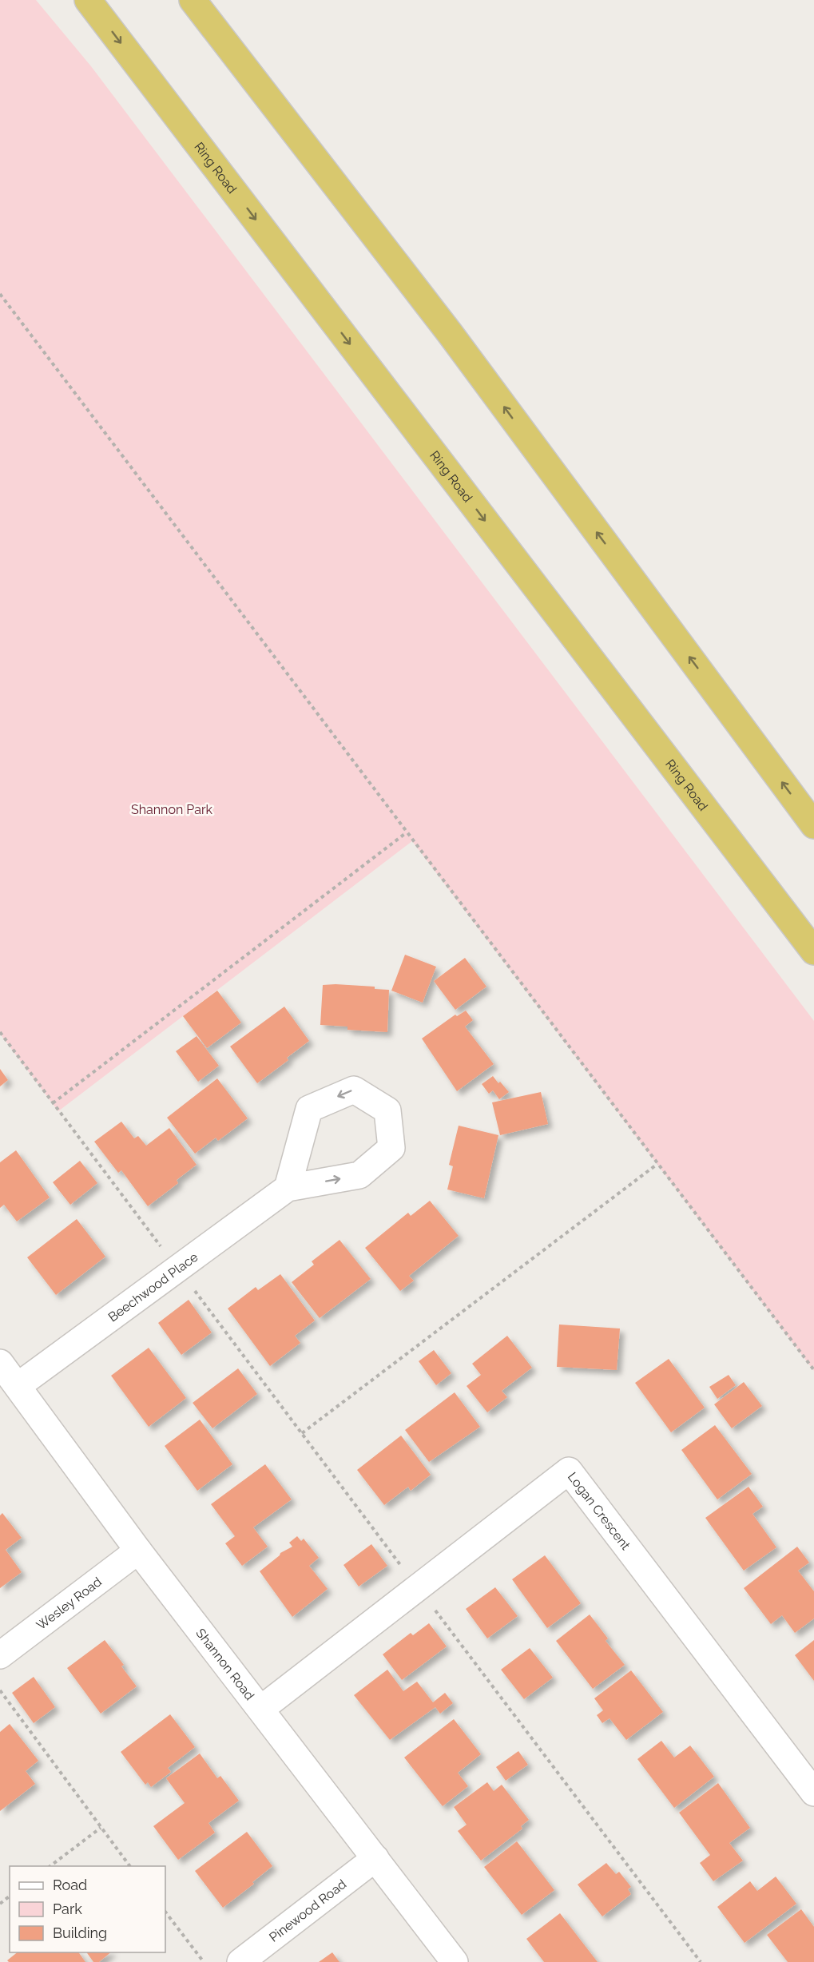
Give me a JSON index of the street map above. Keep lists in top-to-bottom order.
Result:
{
  "streets": {
    "highway": ["Ring Road"],
    "street": [
      "Beechwood Place",
      "Logan Crescent",
      "Wesley Road",
      "Shannon Road",
      "Pinewood Road"
    ]
  },
  "crossings": [
    ["Beechwood Place", "Shannon Road"],
    ["Logan Crescent", "Shannon Road"],
    ["Wesley Road", "Shannon Road"],
    ["Shannon Road", "Pinewood Road"]
  ],
  "parks": ["Shannon Park"],
  "legend": ["Road", "Park", "Building"]
}
